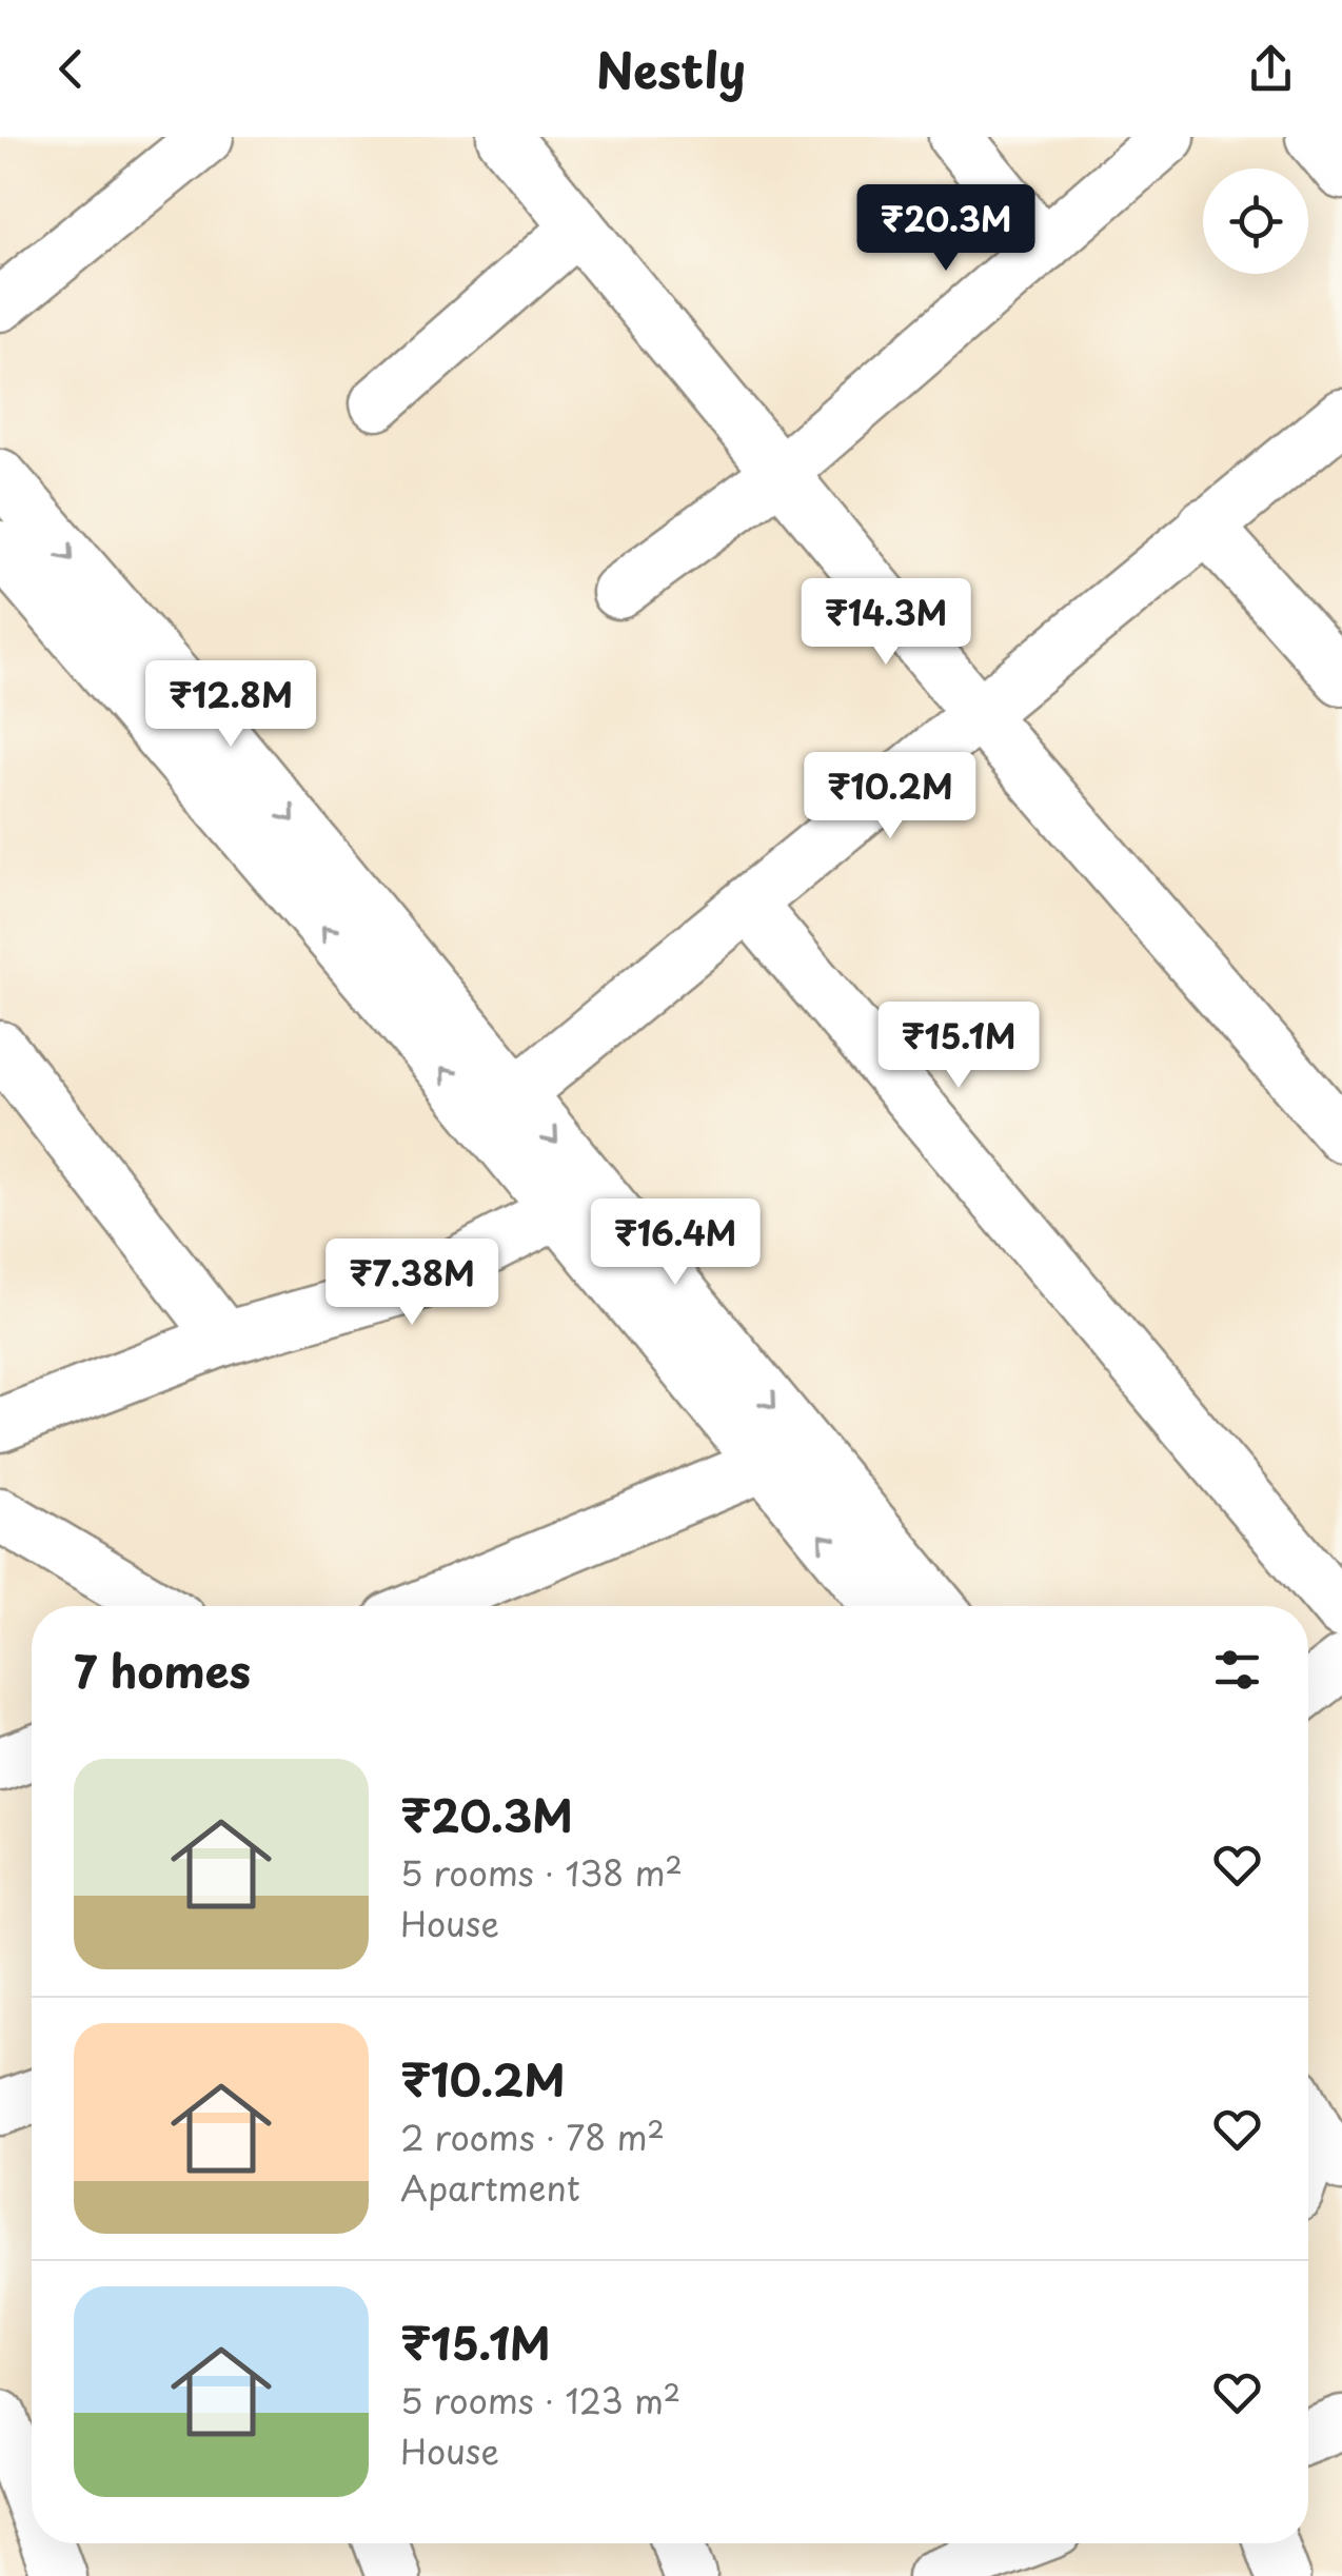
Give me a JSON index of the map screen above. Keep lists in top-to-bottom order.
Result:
{
  "page": {
    "header": "Nestly",
    "price": [
      "₹20.3M",
      "₹14.3M",
      "₹12.8M",
      "₹10.2M",
      "₹15.1M",
      "₹16.4M",
      "₹7.38M"
    ],
    "heading": "7 homes",
    "list": [
      {
        "name": "₹20.3M",
        "note": "5 rooms · 138 m² · House"
      },
      {
        "name": "₹10.2M",
        "note": "2 rooms · 78 m² · Apartment"
      },
      {
        "name": "₹15.1M",
        "note": "5 rooms · 123 m² · House"
      }
    ]
  }
}
